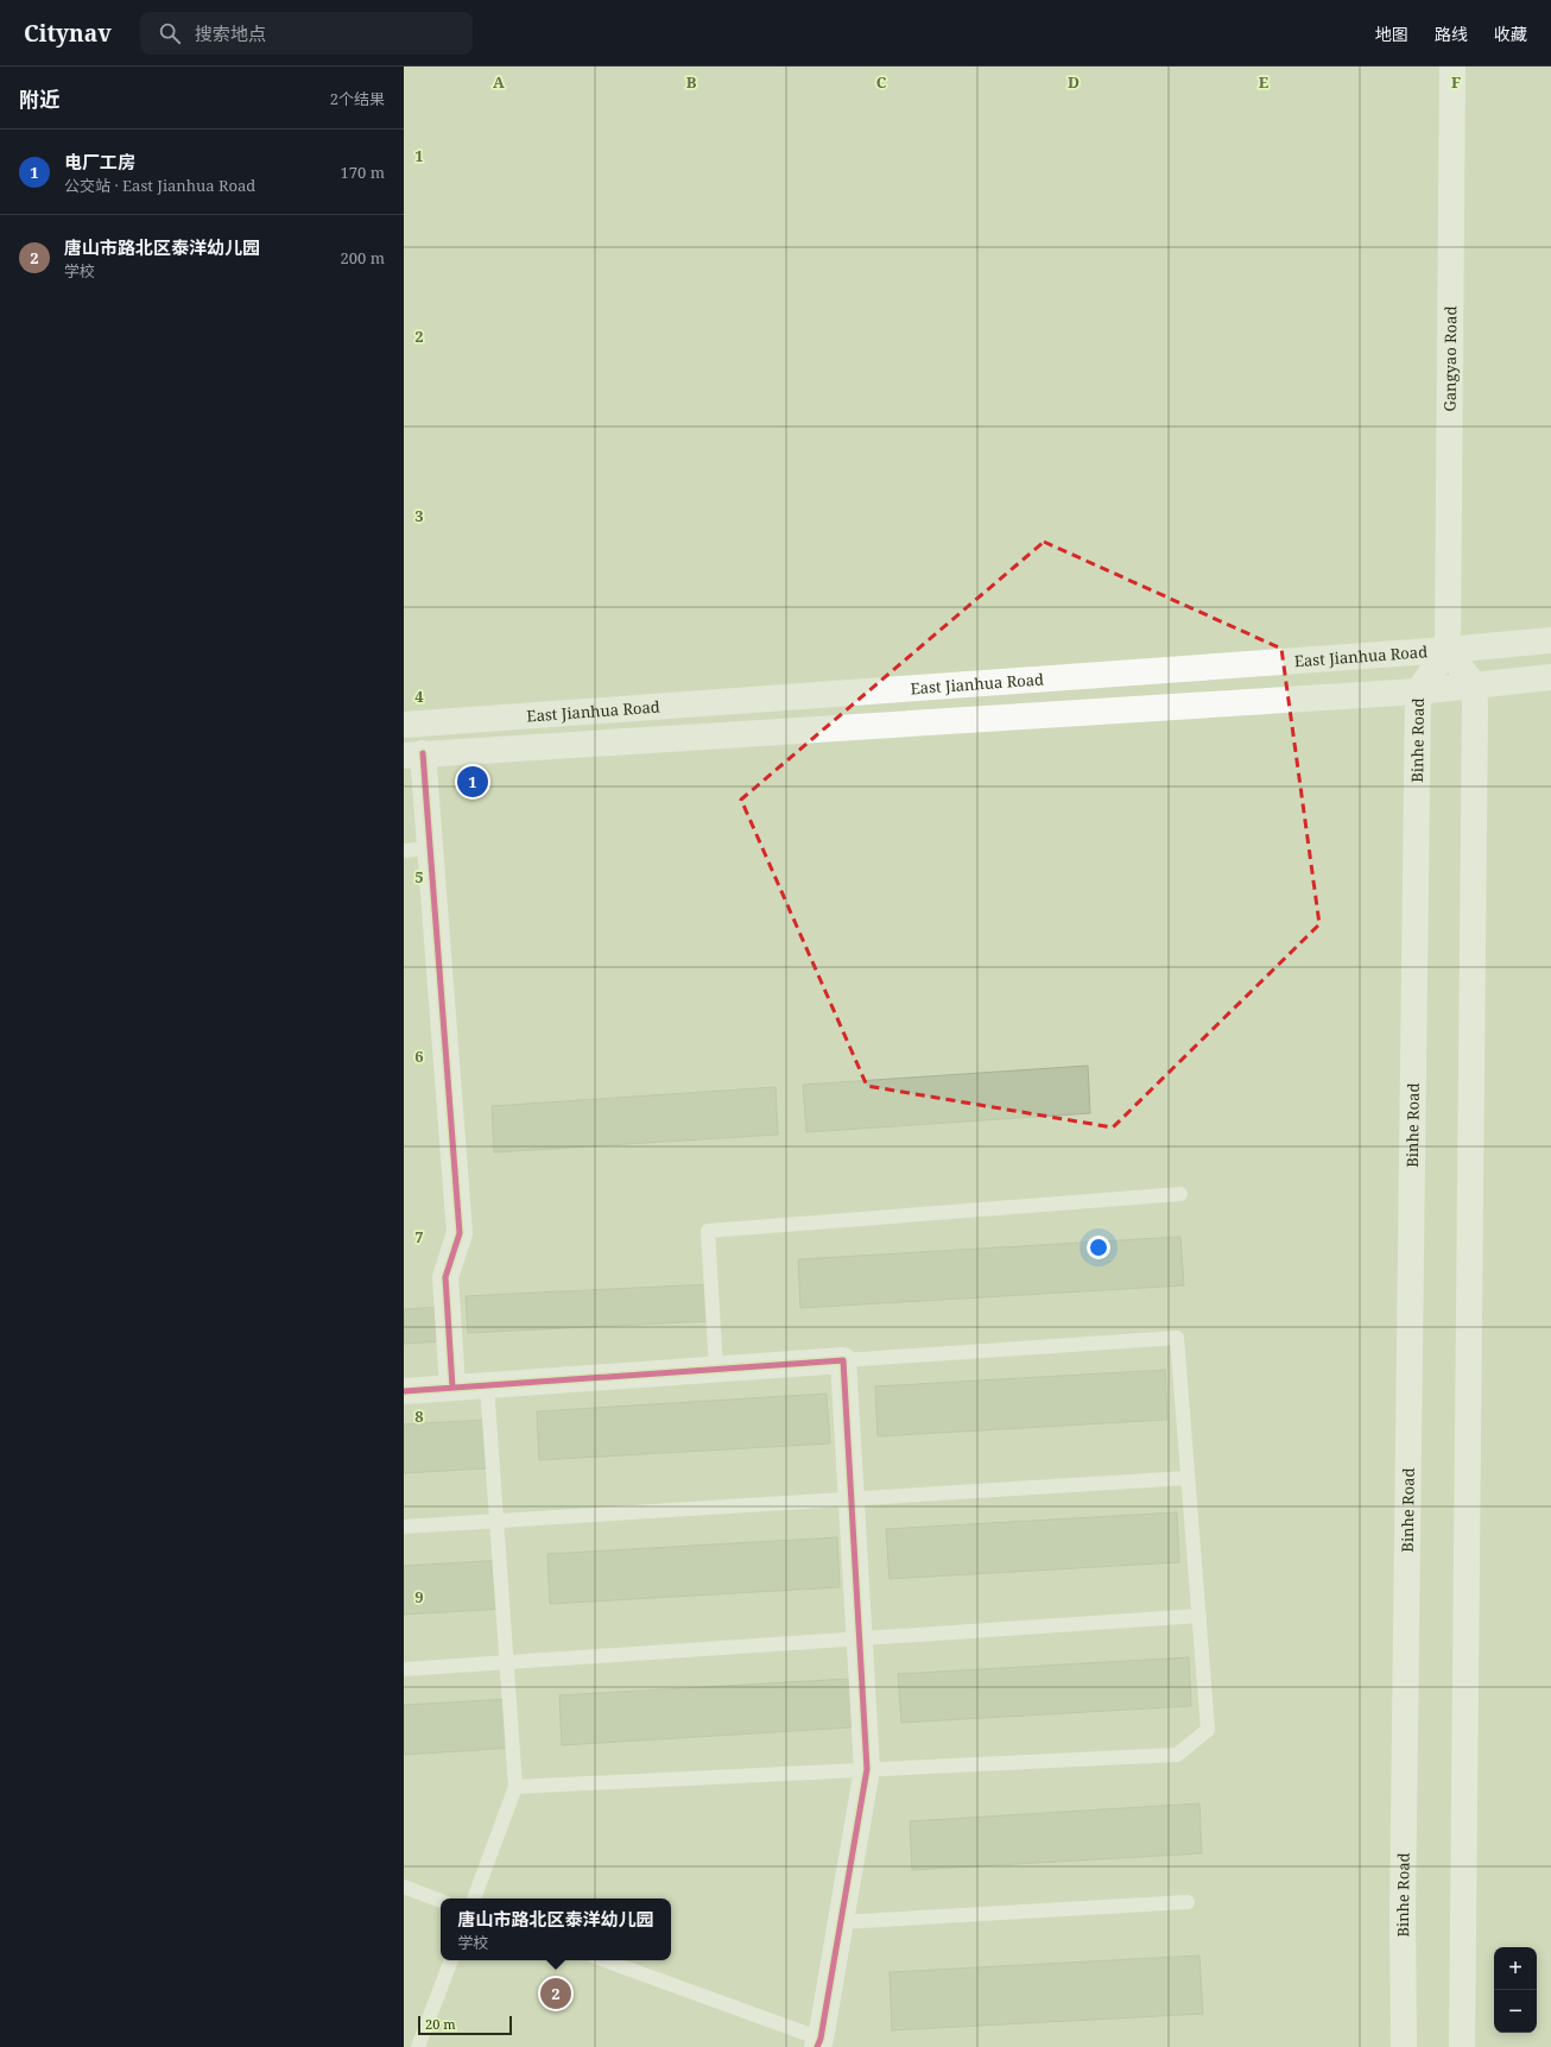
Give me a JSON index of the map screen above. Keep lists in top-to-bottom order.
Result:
{
  "streets": {
    "main road": ["Gangyao Road", "East Jianhua Road", "Binhe Road"]
  },
  "crossings": [
    ["Gangyao Road", "East Jianhua Road"],
    ["Gangyao Road", "Binhe Road"],
    ["East Jianhua Road", "Binhe Road"]
  ],
  "scale_bar": "20 m",
  "page": {
    "header": "Citynav",
    "search": "搜索地点",
    "nav": ["地图", "路线", "收藏"],
    "heading": ["附近", "2个结果"],
    "list": [
      {
        "mark": "1",
        "name": "电厂工房",
        "note": "公交站 · East Jianhua Road",
        "value": "170 m"
      },
      {
        "mark": "2",
        "name": "唐山市路北区泰洋幼儿园",
        "note": "学校",
        "value": "200 m"
      }
    ],
    "pins": ["1", "2"],
    "popup": ["唐山市路北区泰洋幼儿园", "学校"],
    "map_buttons": ["+", "−"],
    "scale": "20 m"
  },
  "grid": {
    "columns": [
      "A",
      "B",
      "C",
      "D",
      "E",
      "F"
    ],
    "rows": [
      "1",
      "2",
      "3",
      "4",
      "5",
      "6",
      "7",
      "8",
      "9"
    ]
  }
}
